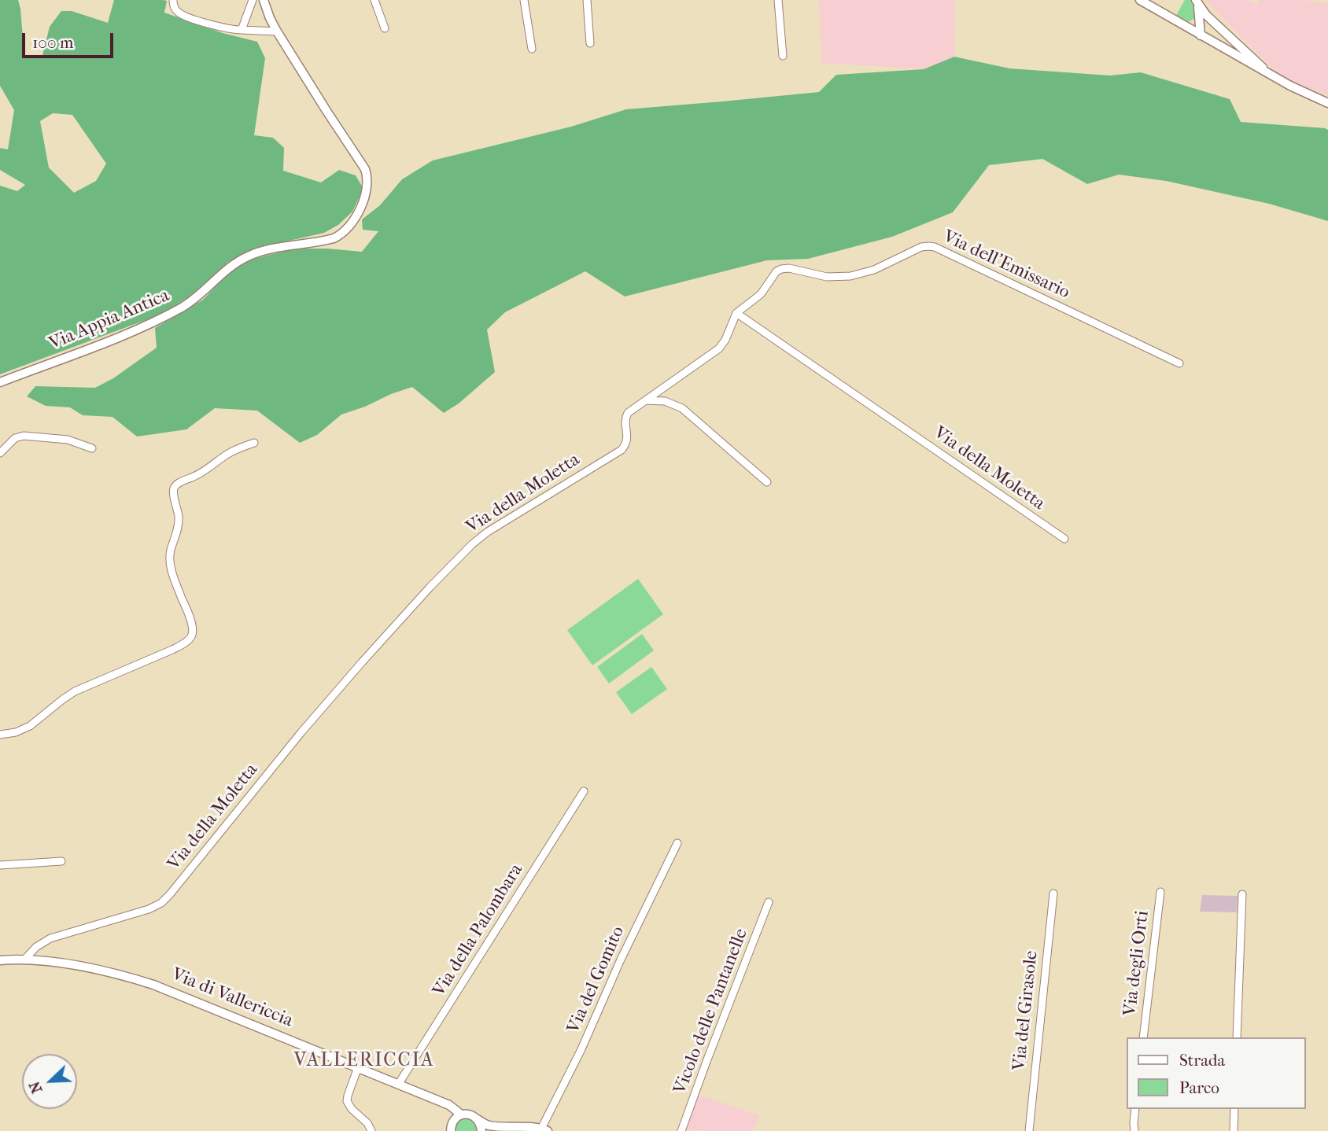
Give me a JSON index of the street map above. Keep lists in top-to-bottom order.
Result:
{
  "streets": {
    "street": [
      "Via dell'Emissario",
      "Via Appia Antica",
      "Via della Moletta",
      "Via della Palombara",
      "Via degli Orti",
      "Via del Gomito",
      "Via di Vallericcia",
      "Via del Girasole",
      "Vicolo delle Pantanelle"
    ]
  },
  "crossings": [
    ["Via dell'Emissario", "Via della Moletta"],
    ["Via della Moletta", "Via di Vallericcia"],
    ["Via della Palombara", "Via di Vallericcia"],
    ["Via del Gomito", "Via di Vallericcia"]
  ],
  "districts": ["VALLERICCIA"],
  "legend": ["Strada", "Parco"],
  "scale_bar": "100 m",
  "north": "bottom left"
}
